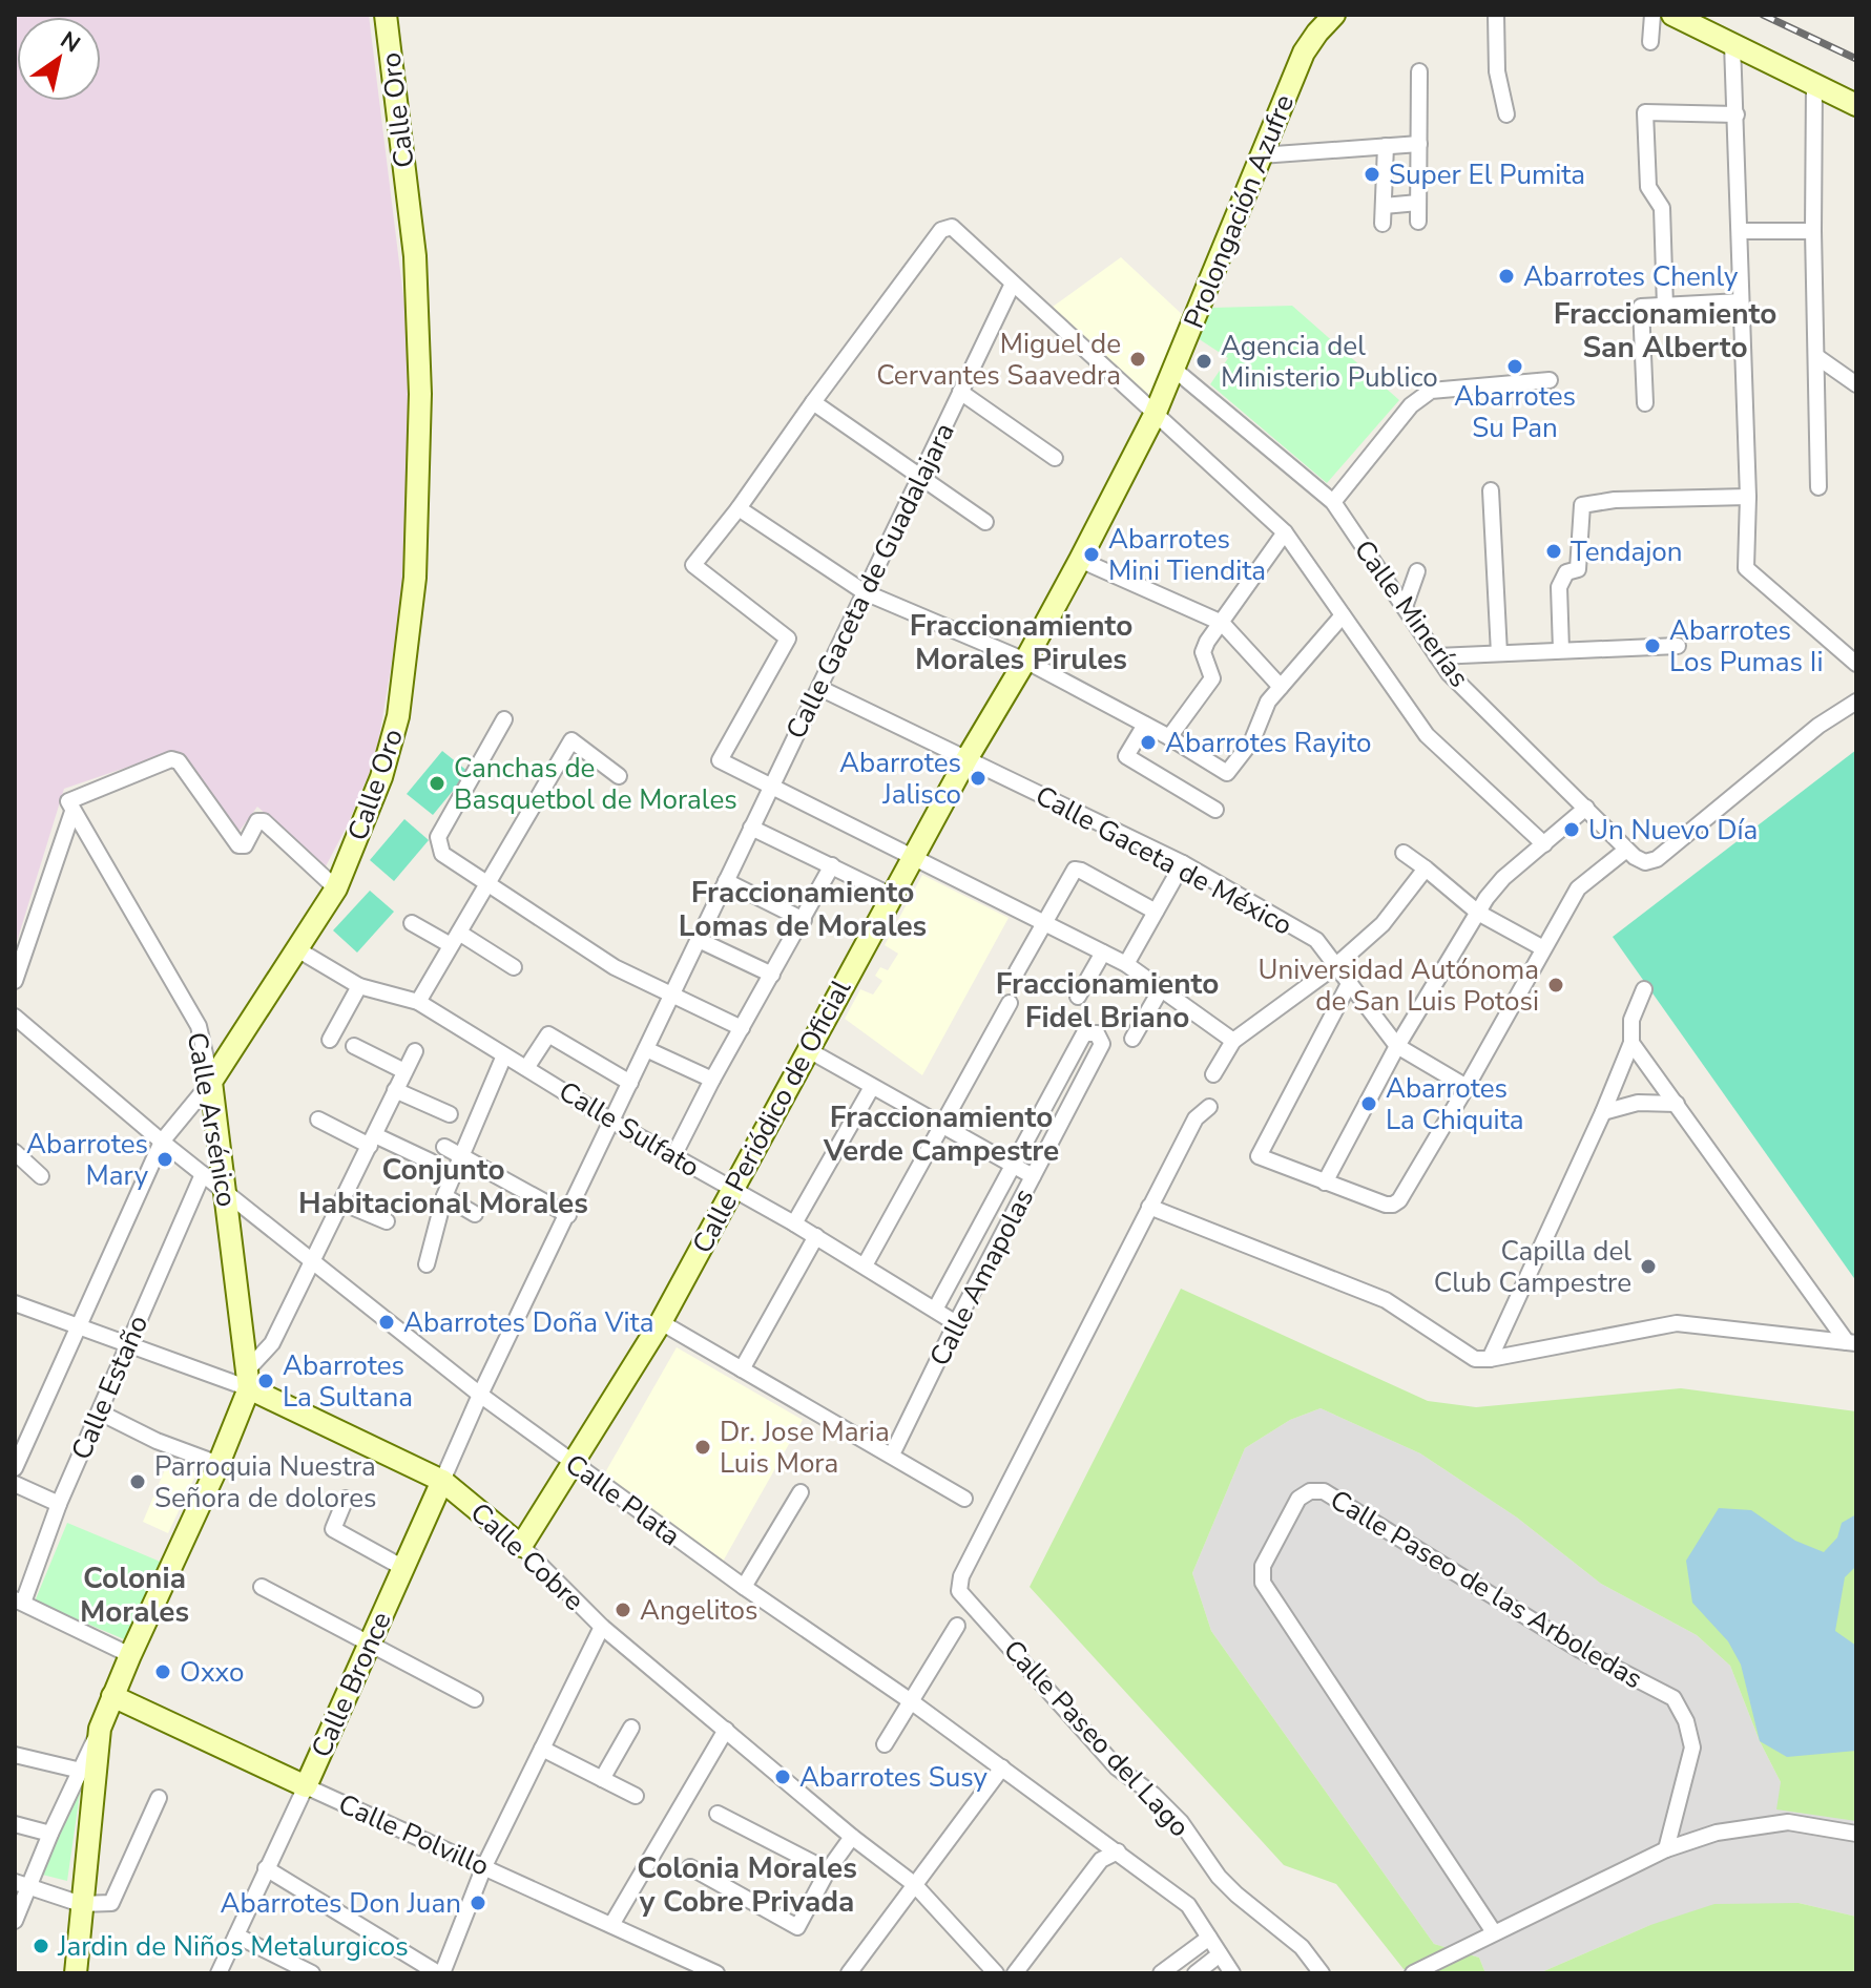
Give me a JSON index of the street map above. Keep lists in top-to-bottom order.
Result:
{
  "streets": {
    "main road": [
      "Calle Oro",
      "Prolongación Azufre",
      "Calle Periódico de Oficial",
      "Calle Arsénico",
      "Calle Cobre",
      "Calle Bronce",
      "Calle Polvillo"
    ],
    "street": [
      "Calle Gaceta de Guadalajara",
      "Calle Minerías",
      "Calle Gaceta de México",
      "Calle Sulfato",
      "Calle Amapolas",
      "Calle Estaño",
      "Calle Plata",
      "Calle Paseo de las Arboledas",
      "Calle Paseo del Lago"
    ]
  },
  "crossings": [
    ["Calle Oro", "Calle Arsénico"],
    ["Calle Oro", "Calle Sulfato"],
    ["Calle Oro", "Calle Plata"],
    ["Calle Oro", "Calle Cobre"],
    ["Prolongación Azufre", "Calle Minerías"],
    ["Prolongación Azufre", "Calle Periódico de Oficial"],
    ["Calle Gaceta de Guadalajara", "Calle Gaceta de México"],
    ["Calle Gaceta de Guadalajara", "Calle Bronce"],
    ["Calle Gaceta de México", "Calle Periódico de Oficial"],
    ["Calle Periódico de Oficial", "Calle Sulfato"],
    ["Calle Periódico de Oficial", "Calle Plata"],
    ["Calle Periódico de Oficial", "Calle Cobre"],
    ["Calle Arsénico", "Calle Plata"],
    ["Calle Arsénico", "Calle Cobre"],
    ["Calle Arsénico", "Calle Polvillo"],
    ["Calle Sulfato", "Calle Amapolas"],
    ["Calle Sulfato", "Calle Bronce"],
    ["Calle Estaño", "Calle Plata"],
    ["Calle Estaño", "Calle Cobre"],
    ["Calle Plata", "Calle Bronce"],
    ["Calle Cobre", "Calle Bronce"],
    ["Calle Bronce", "Calle Polvillo"]
  ],
  "districts": [
    "Fraccionamiento San Alberto",
    "Fraccionamiento Morales Pirules",
    "Fraccionamiento Lomas de Morales",
    "Fraccionamiento Fidel Briano",
    "Fraccionamiento Verde Campestre",
    "Conjunto Habitacional Morales",
    "Colonia Morales",
    "Colonia Morales y Cobre Privada"
  ],
  "places": [
    "Super El Pumita",
    "Abarrotes Chenly",
    "Miguel de Cervantes Saavedra",
    "Agencia del Ministerio Publico",
    "Abarrotes Su Pan",
    "Tendajon",
    "Abarrotes Mini Tiendita",
    "Abarrotes Los Pumas Ii",
    "Abarrotes Rayito",
    "Abarrotes Jalisco",
    "Canchas de Basquetbol de Morales",
    "Un Nuevo Día",
    "Universidad Autónoma de San Luis Potosi",
    "Abarrotes La Chiquita",
    "Abarrotes Mary",
    "Capilla del Club Campestre",
    "Abarrotes Doña Vita",
    "Abarrotes La Sultana",
    "Dr. Jose Maria Luis Mora",
    "Parroquia Nuestra Señora de dolores",
    "Angelitos",
    "Oxxo",
    "Abarrotes Susy",
    "Abarrotes Don Juan",
    "Jardin de Niños Metalurgicos"
  ],
  "north": "top right"
}
